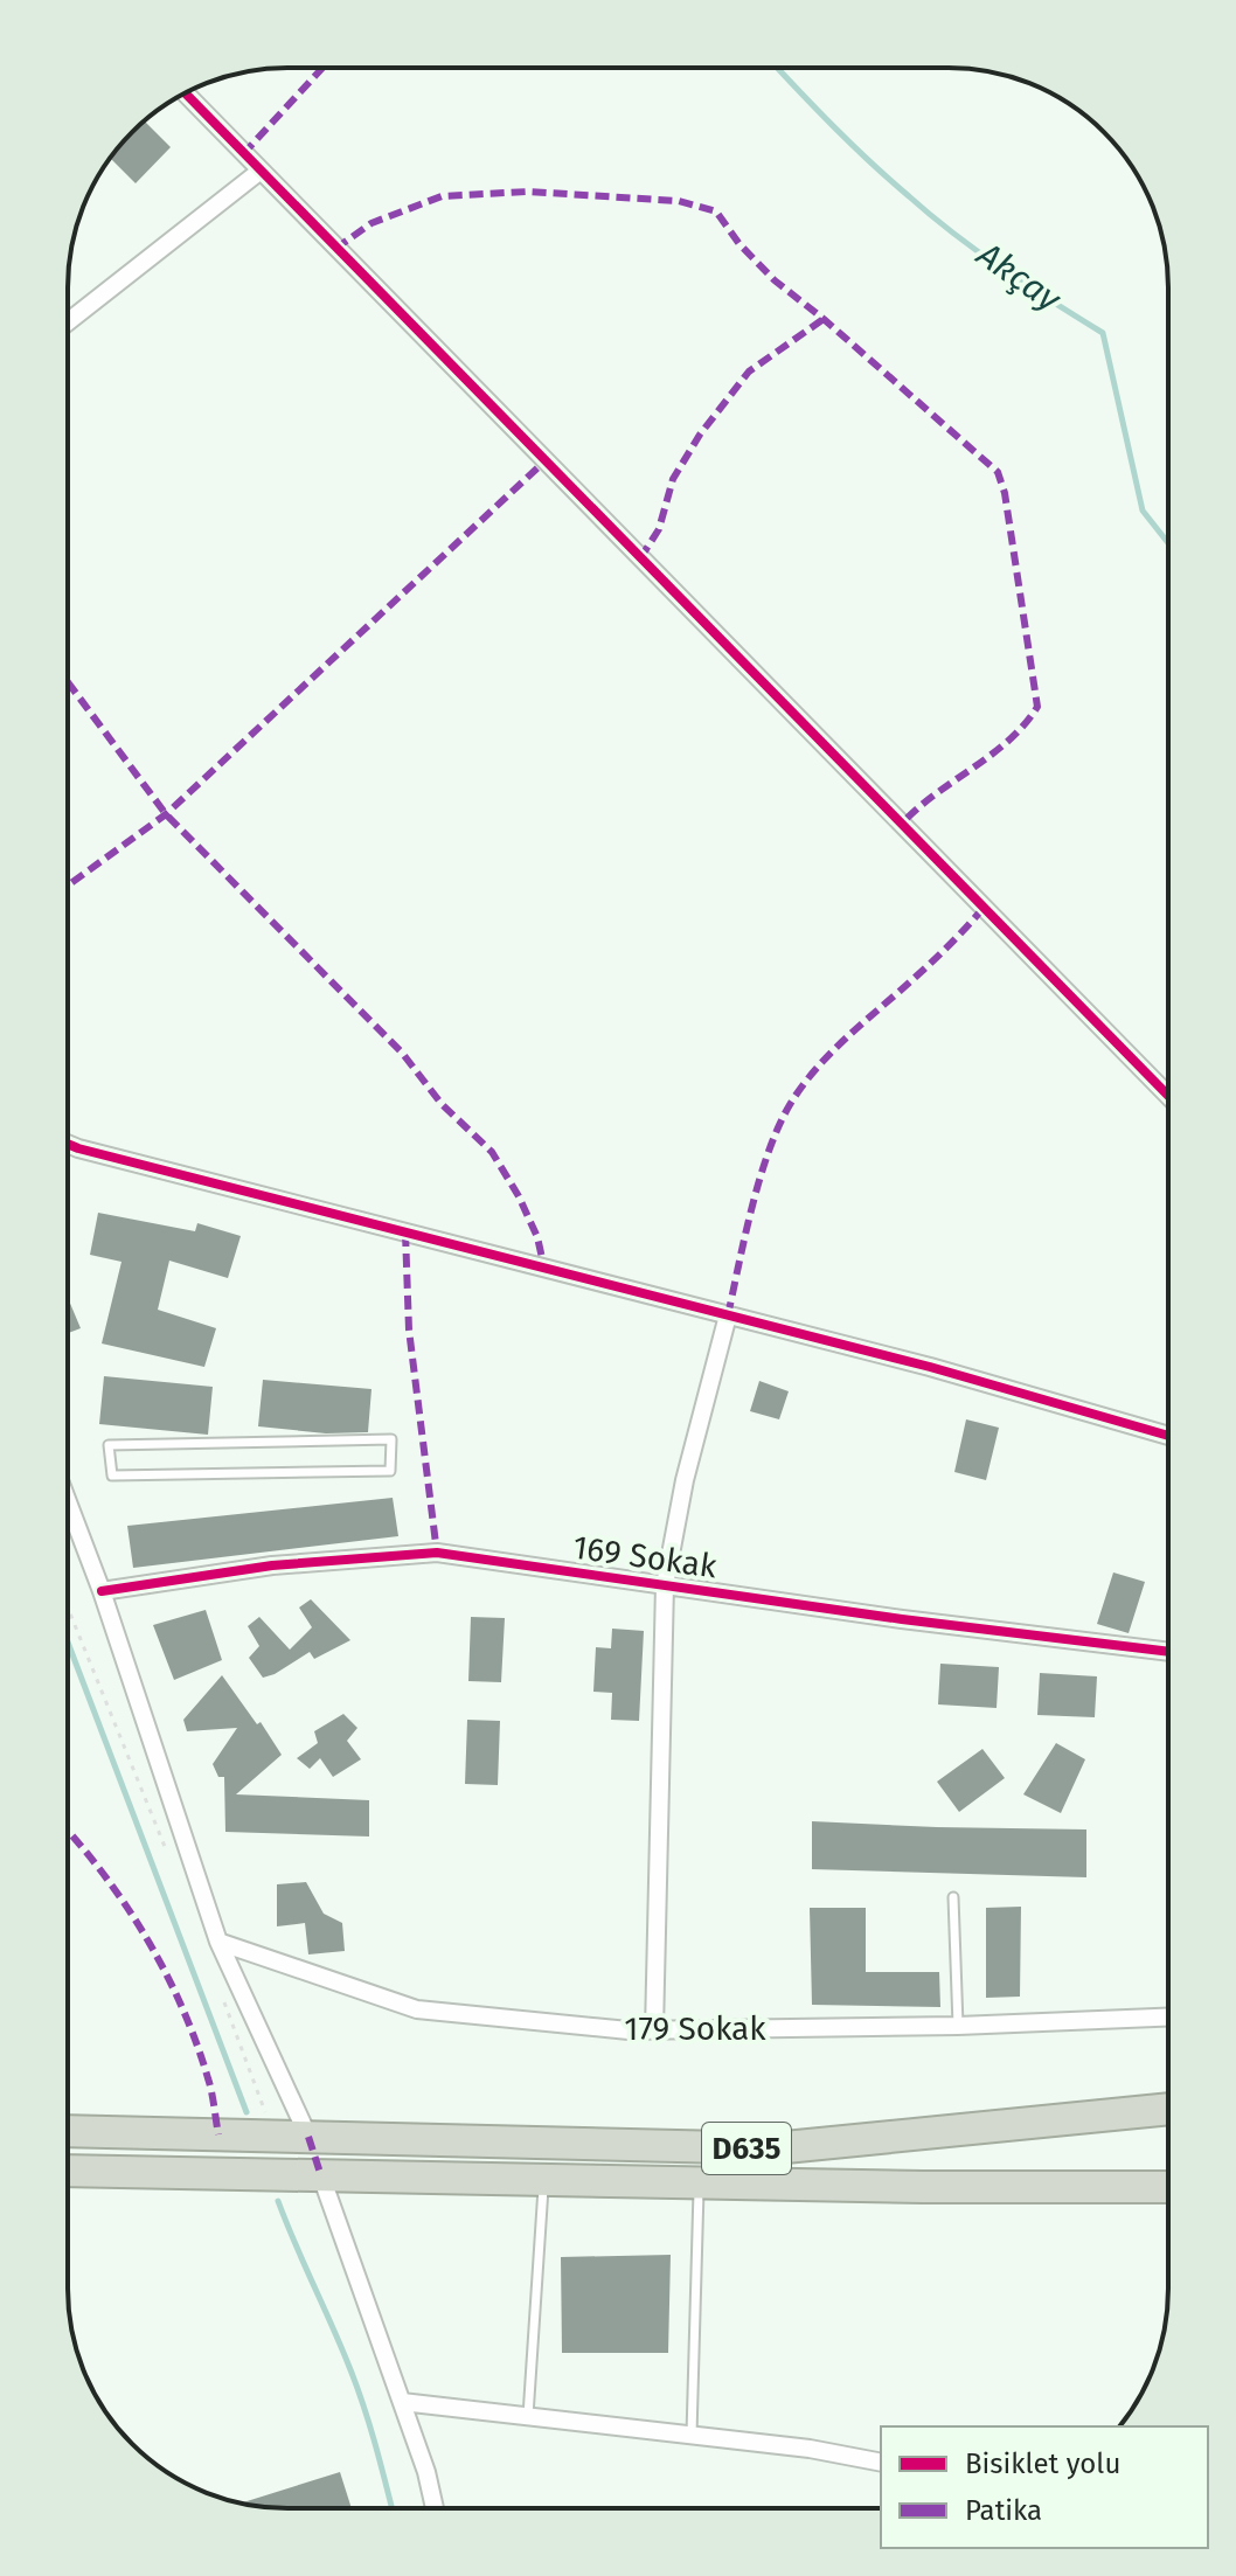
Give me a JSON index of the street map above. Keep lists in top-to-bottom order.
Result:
{
  "streets": {
    "highway": ["D635"],
    "street": ["169 Sokak", "179 Sokak"]
  },
  "water": ["Akçay"],
  "legend": ["Bisiklet yolu", "Patika"]
}
